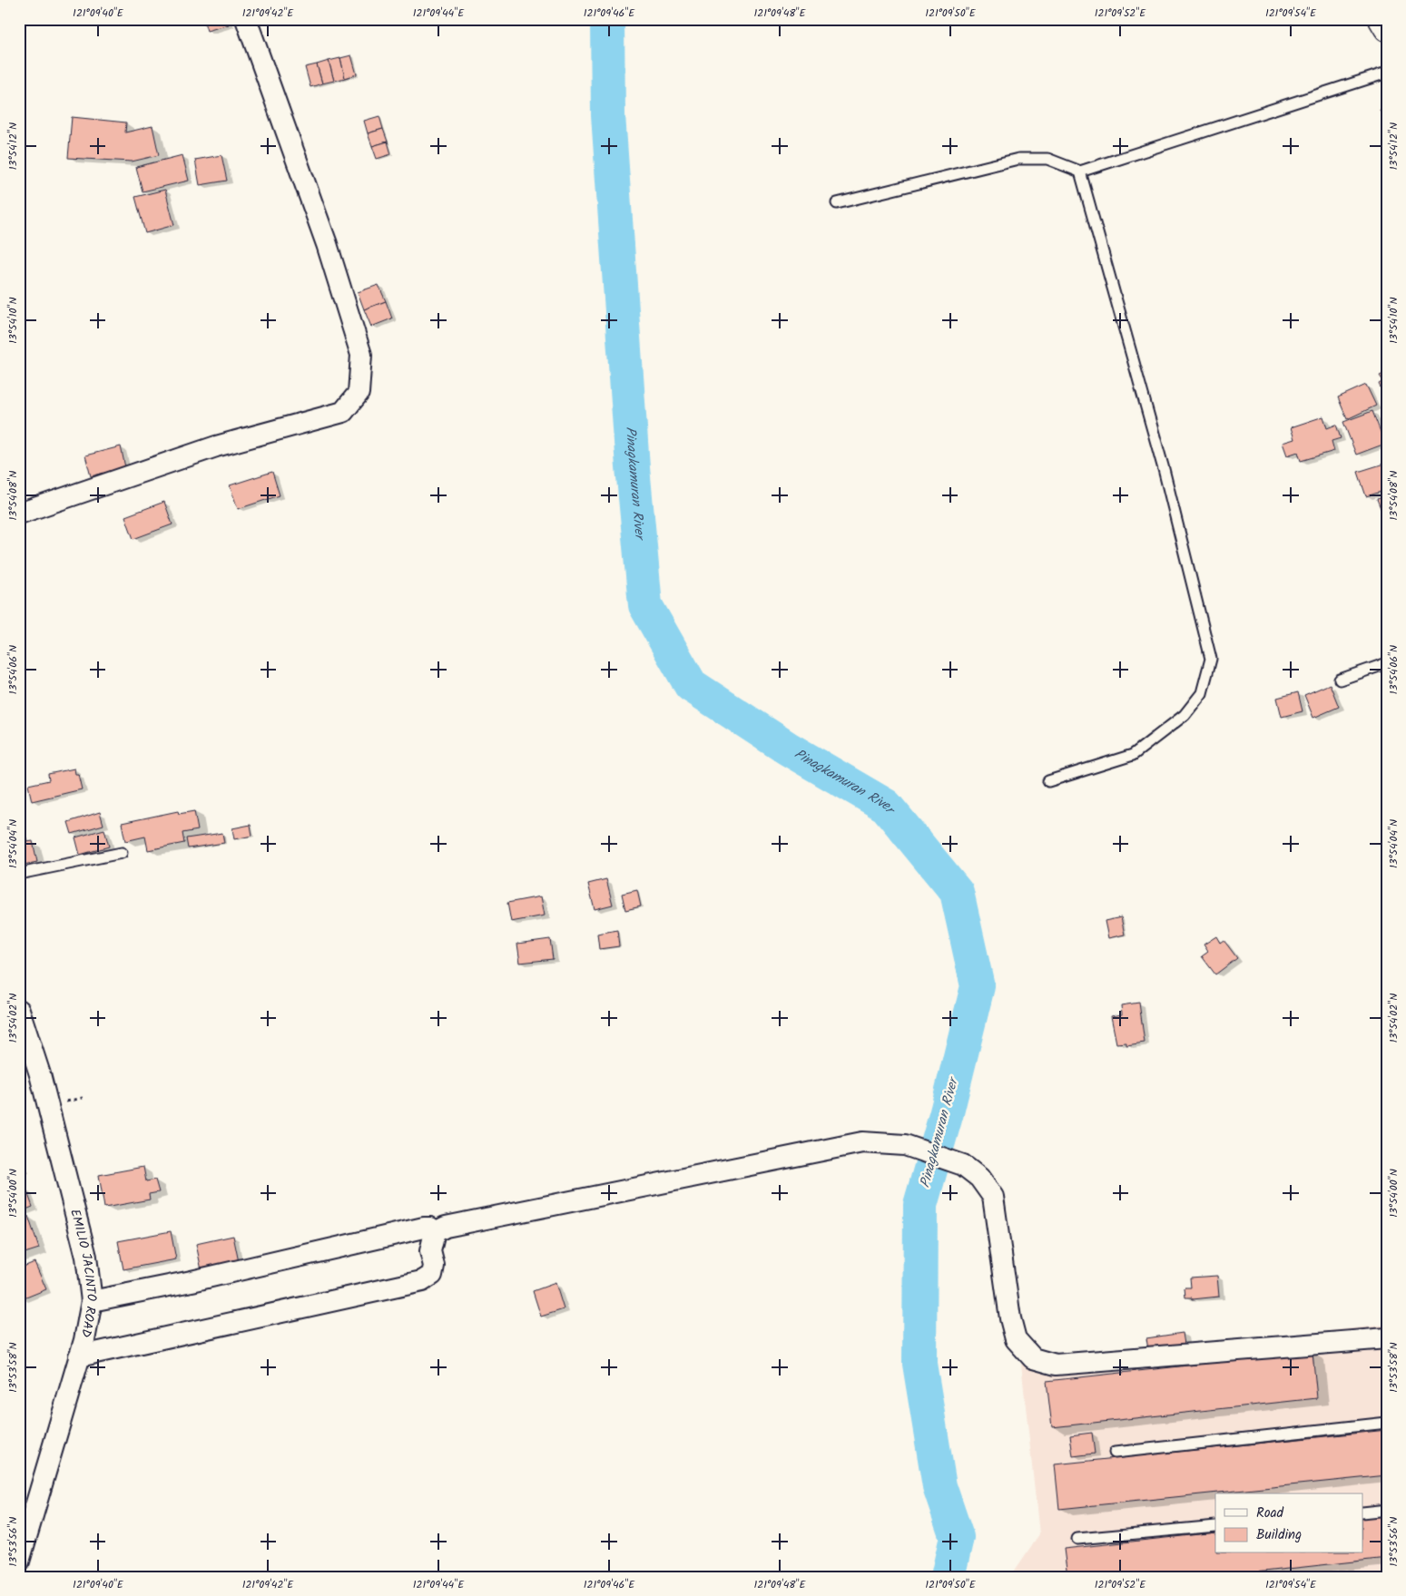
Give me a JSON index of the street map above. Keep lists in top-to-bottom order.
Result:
{
  "streets": {
    "street": ["EMILIO JACINTO ROAD"]
  },
  "water": ["Pinagkamuran River"],
  "legend": ["Road", "Building"],
  "coordinates": [
    "121°09'40\"E",
    "121°09'42\"E",
    "121°09'44\"E",
    "121°09'46\"E",
    "121°09'48\"E",
    "121°09'50\"E",
    "121°09'52\"E",
    "121°09'54\"E",
    "13°54'12\"N",
    "13°54'10\"N",
    "13°54'08\"N",
    "13°54'06\"N",
    "13°54'04\"N",
    "13°54'02\"N",
    "13°54'00\"N",
    "13°53'58\"N",
    "13°53'56\"N"
  ]
}
